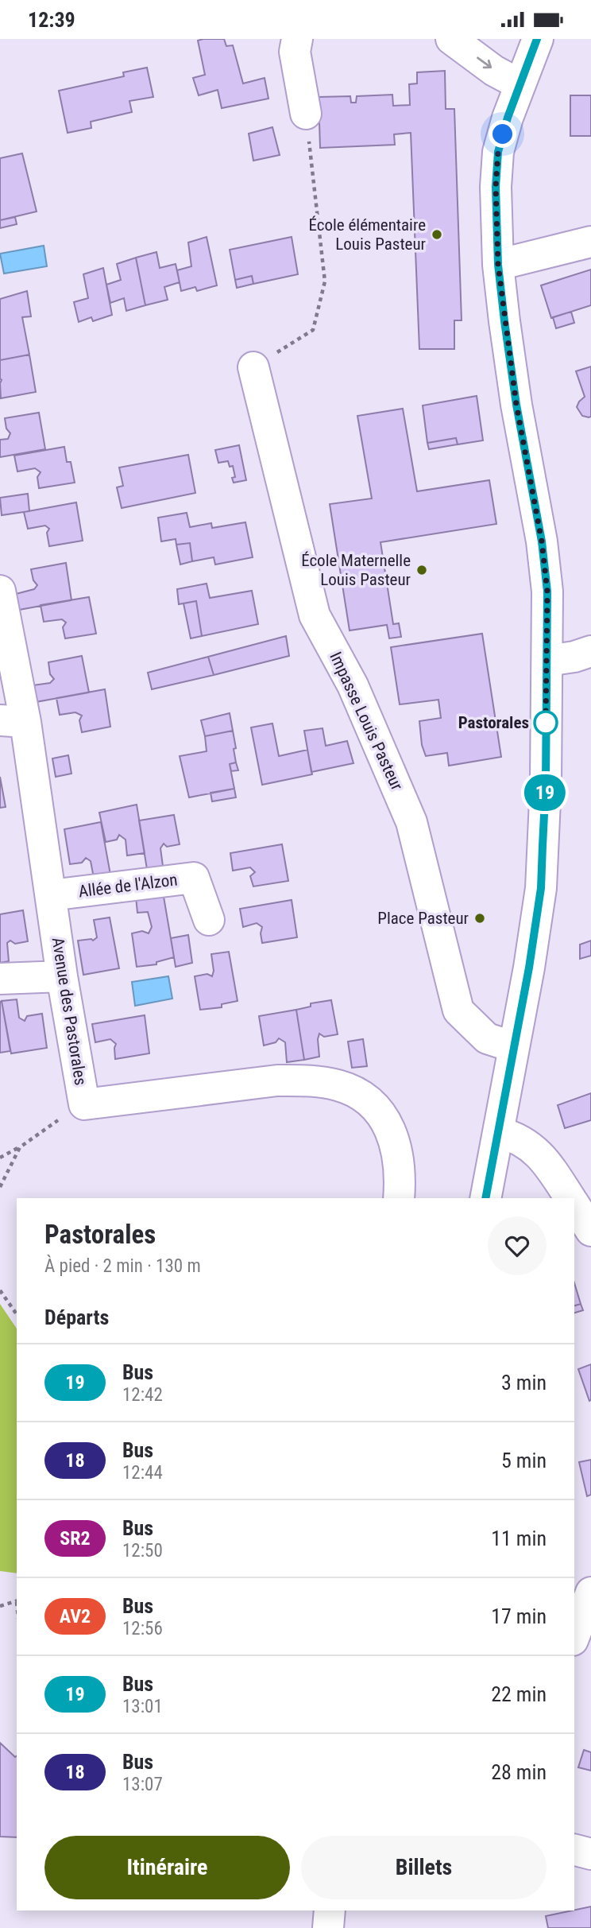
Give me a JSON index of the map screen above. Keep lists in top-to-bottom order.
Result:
{
  "streets": {
    "street": ["Impasse Louis Pasteur", "Allée de l'Alzon", "Avenue des Pastorales"]
  },
  "crossings": [
    ["Allée de l'Alzon", "Avenue des Pastorales"]
  ],
  "places": [
    "École élémentaire Louis Pasteur",
    "École Maternelle Louis Pasteur",
    "Pastorales",
    "Place Pasteur"
  ],
  "lines": ["bus line 19"],
  "page": {
    "status": "12:39",
    "on_map": "19",
    "heading": [
      ["Pastorales", "À pied · 2 min · 130 m"],
      "Départs"
    ],
    "list": [
      {
        "mark": "19",
        "name": "Bus",
        "note": "12:42",
        "value": "3 min"
      },
      {
        "mark": "18",
        "name": "Bus",
        "note": "12:44",
        "value": "5 min"
      },
      {
        "mark": "SR2",
        "name": "Bus",
        "note": "12:50",
        "value": "11 min"
      },
      {
        "mark": "AV2",
        "name": "Bus",
        "note": "12:56",
        "value": "17 min"
      },
      {
        "mark": "19",
        "name": "Bus",
        "note": "13:01",
        "value": "22 min"
      },
      {
        "mark": "18",
        "name": "Bus",
        "note": "13:07",
        "value": "28 min"
      }
    ],
    "buttons": ["Itinéraire", "Billets"]
  }
}
